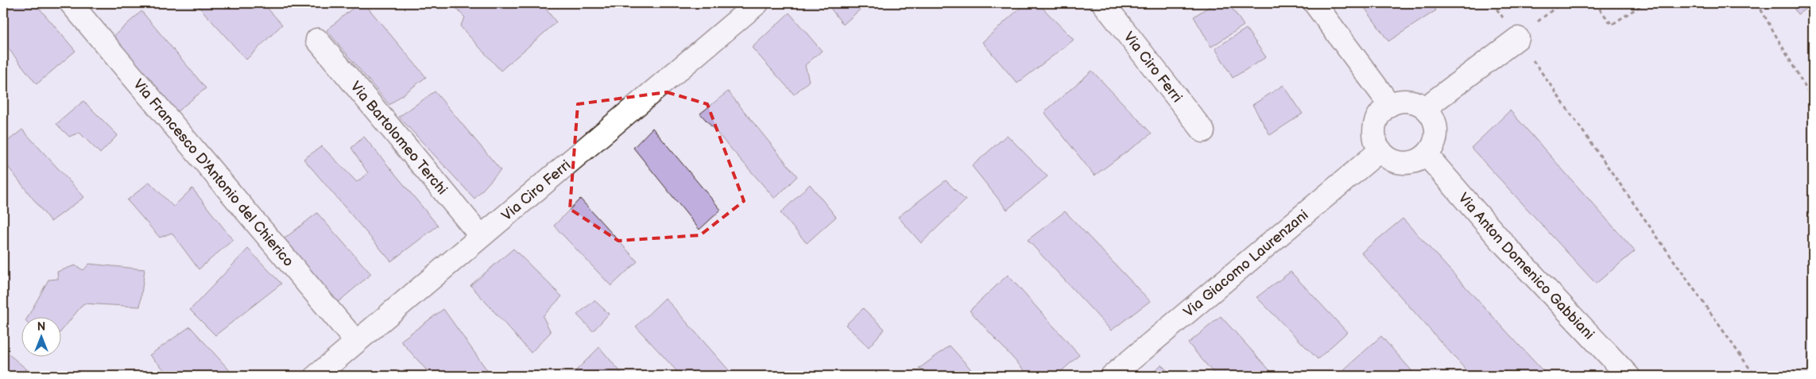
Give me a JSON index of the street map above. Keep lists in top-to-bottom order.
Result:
{
  "streets": {
    "street": [
      "Via Ciro Ferri",
      "Via Bartolomeo Terchi",
      "Via Francesco D'Antonio del Chierico",
      "Via Giacomo Laurenzani",
      "Via Anton Domenico Gabbiani"
    ]
  },
  "crossings": [
    ["Via Ciro Ferri", "Via Bartolomeo Terchi"],
    ["Via Ciro Ferri", "Via Francesco D'Antonio del Chierico"],
    ["Via Giacomo Laurenzani", "Via Anton Domenico Gabbiani"]
  ],
  "north": "top"
}
